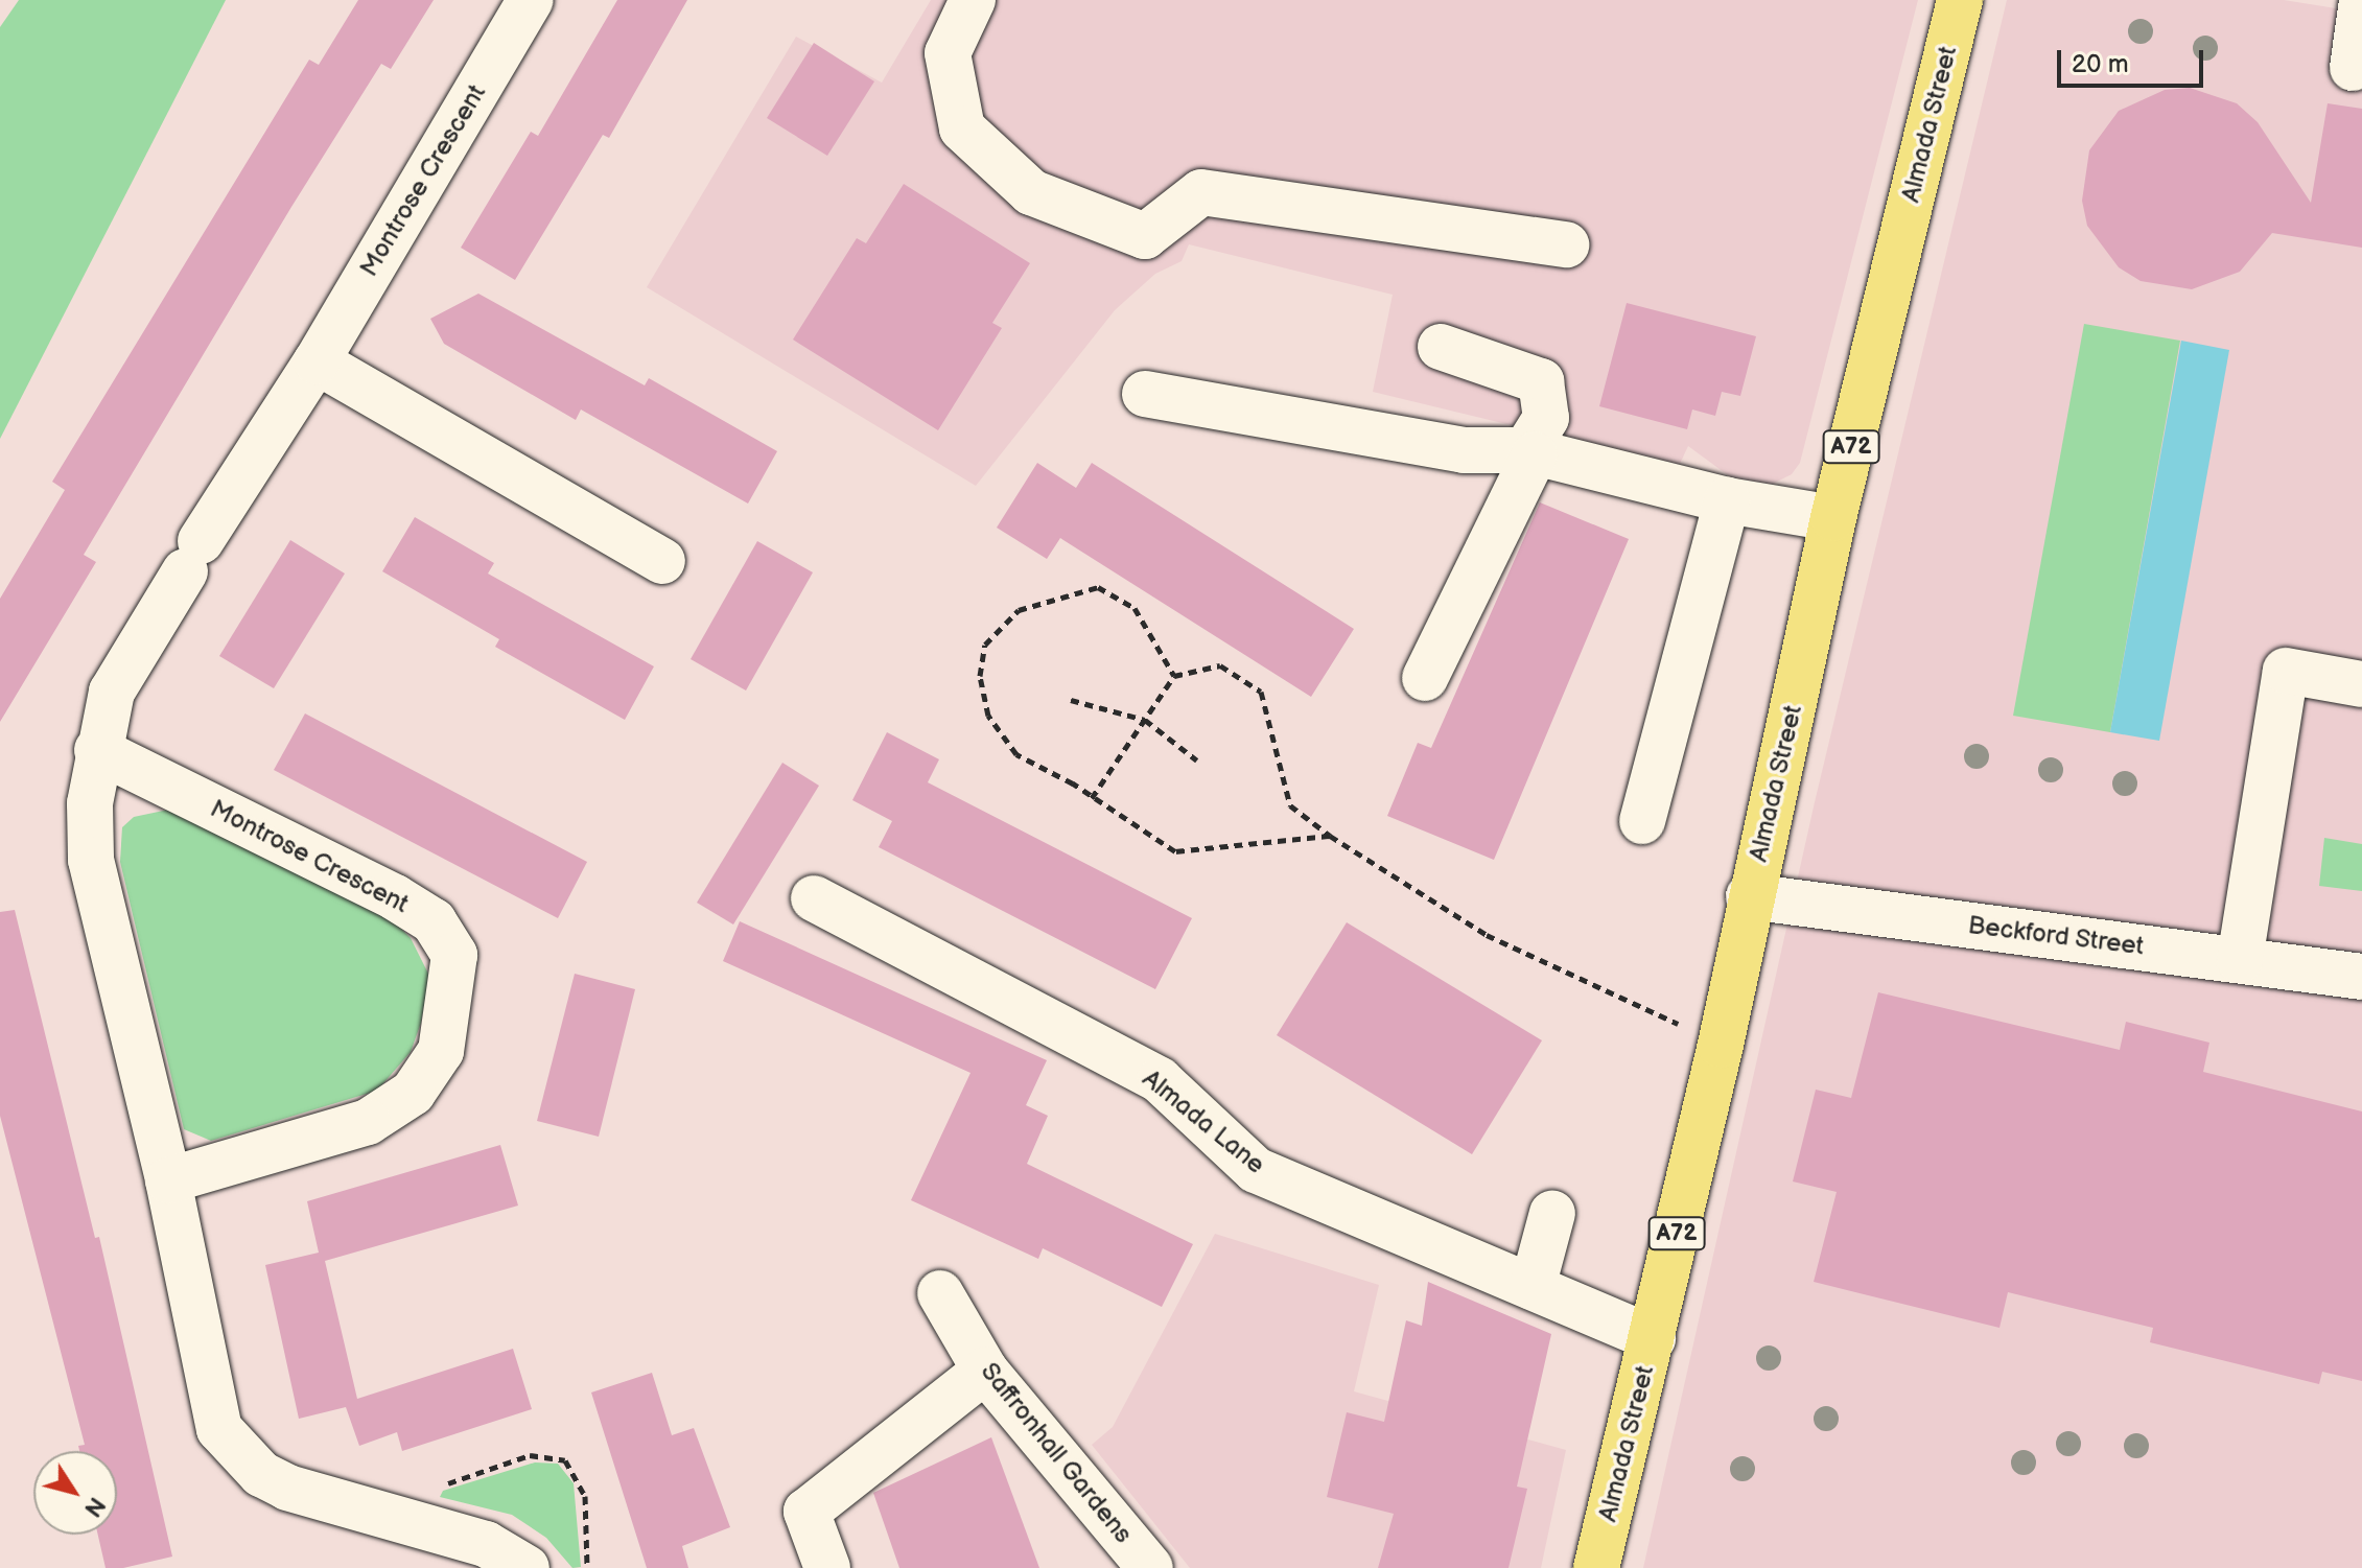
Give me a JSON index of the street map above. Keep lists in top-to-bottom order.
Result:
{
  "streets": {
    "main road": ["Almada Street", "A72"],
    "street": [
      "Montrose Crescent",
      "Beckford Street",
      "Almada Lane",
      "Saffronhall Gardens"
    ]
  },
  "crossings": [
    ["Almada Street", "Beckford Street"],
    ["Almada Street", "Almada Lane"]
  ],
  "scale_bar": "20 m",
  "north": "bottom right"
}
